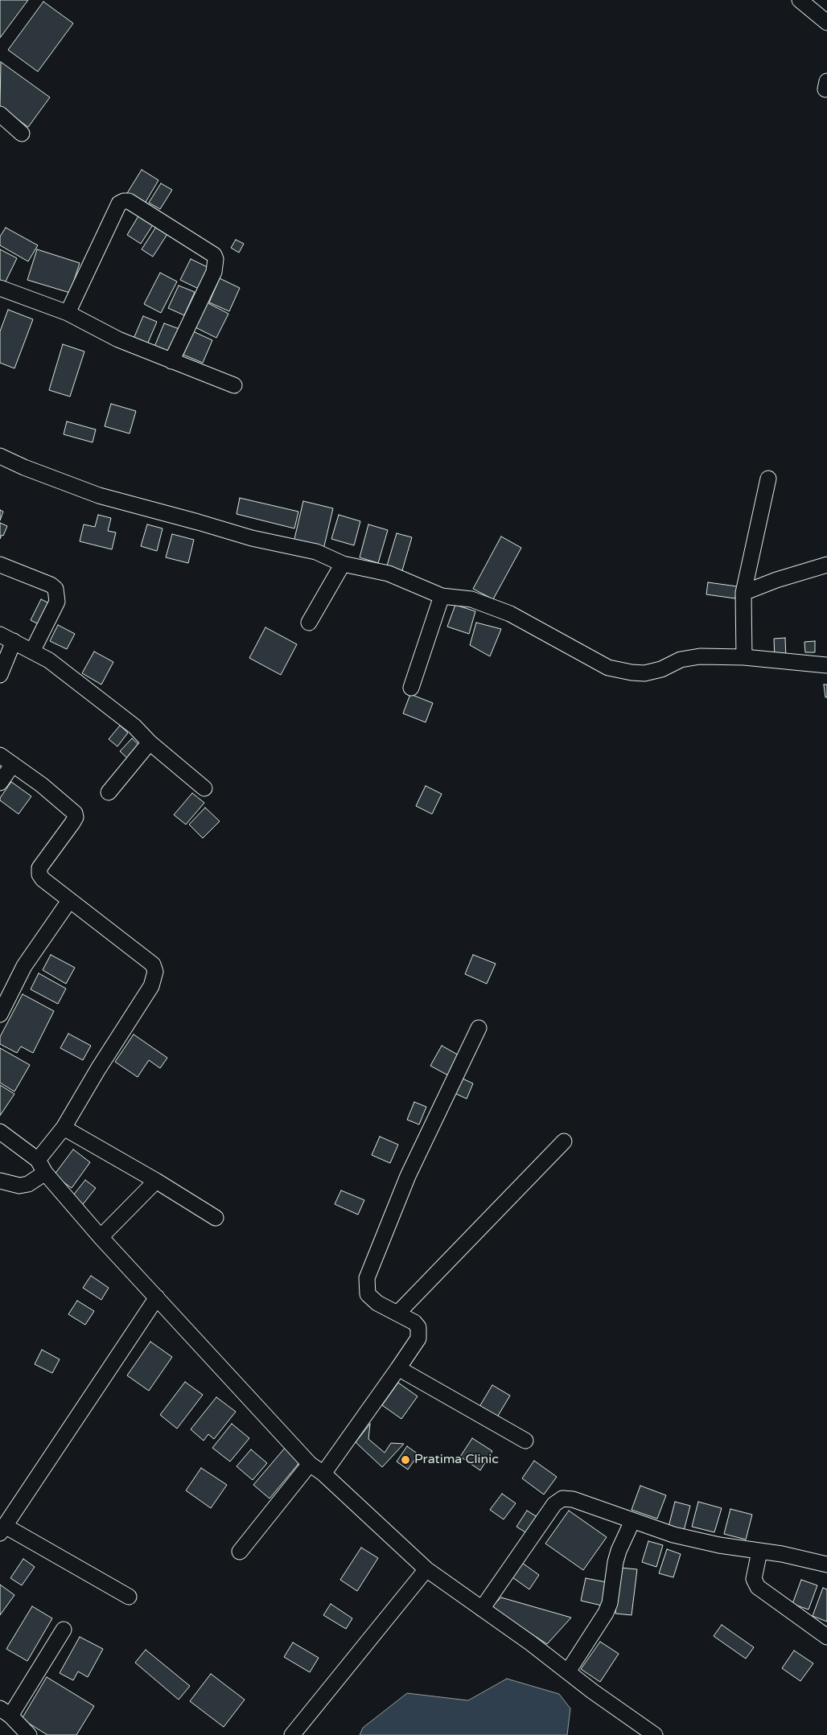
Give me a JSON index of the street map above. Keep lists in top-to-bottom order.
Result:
{
  "places": ["Pratima Clinic"]
}
